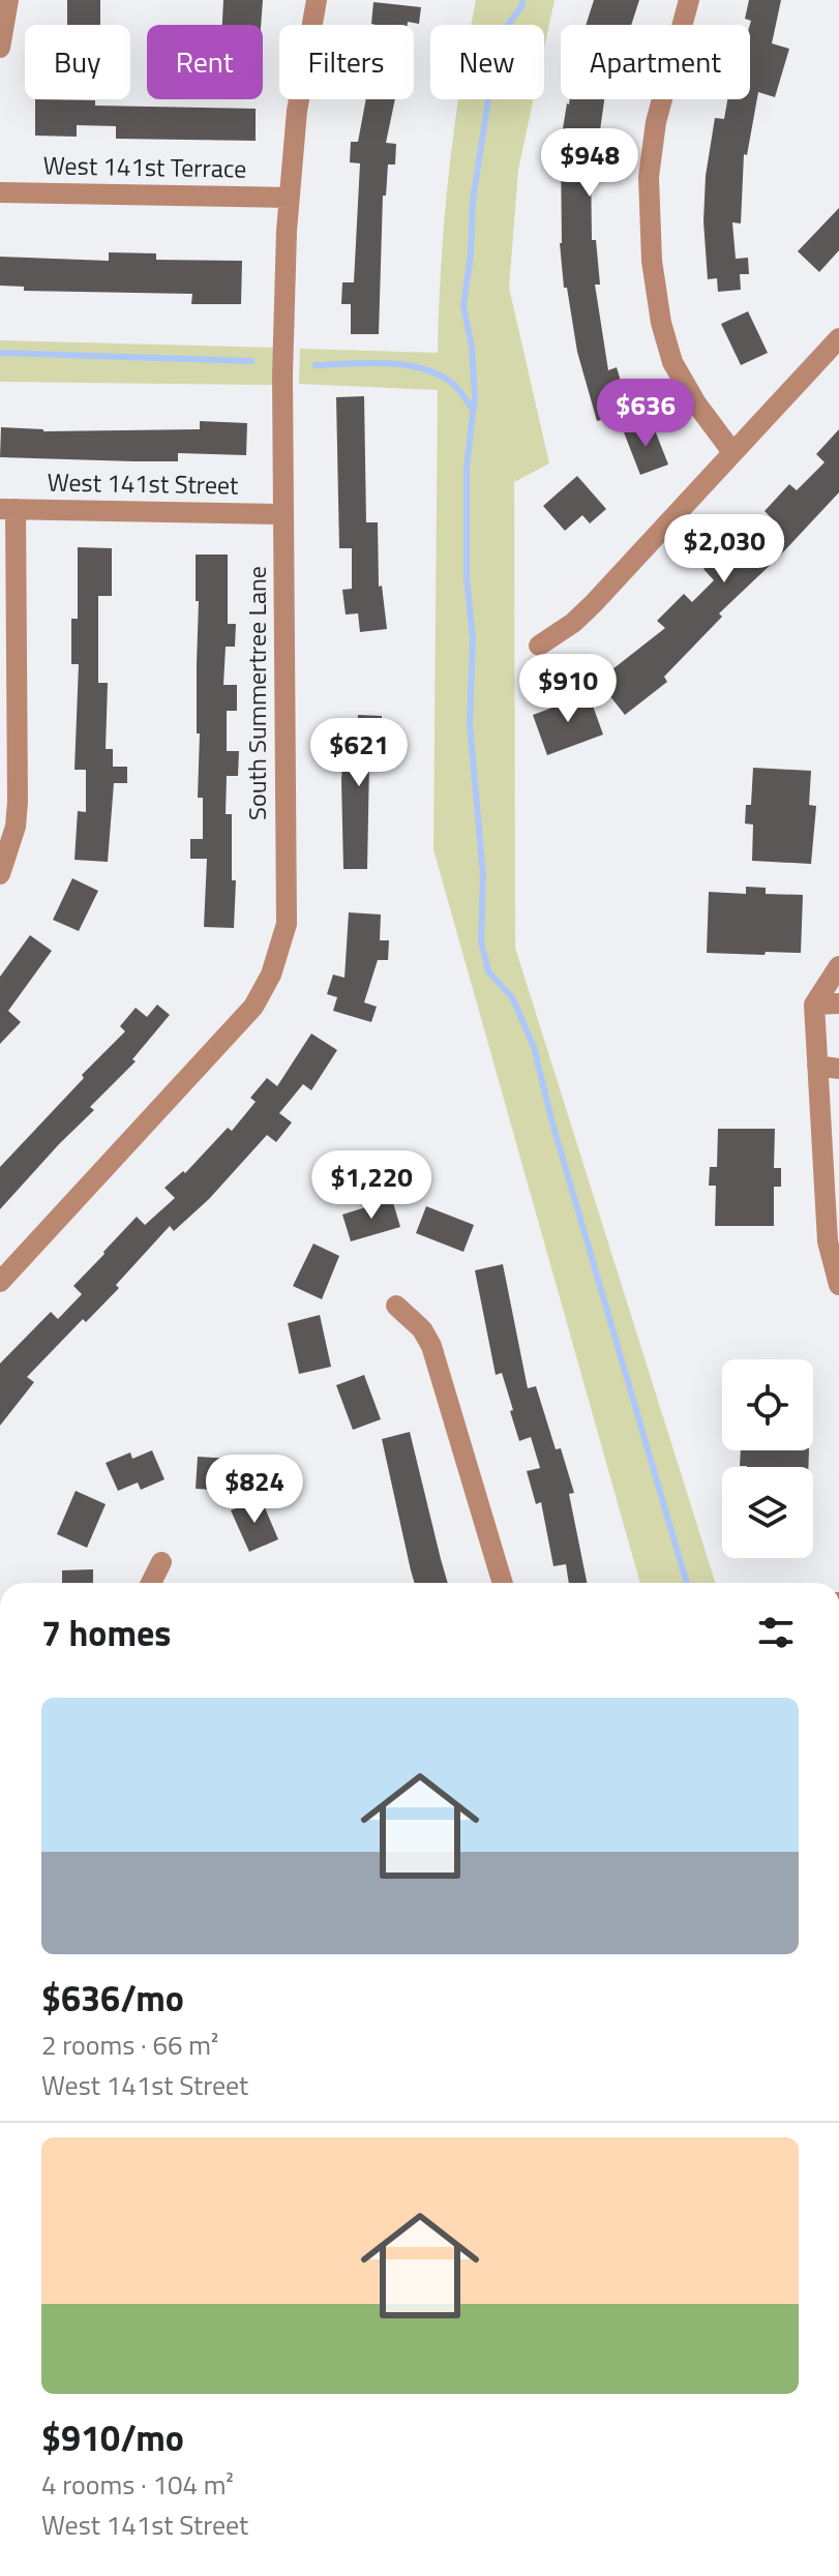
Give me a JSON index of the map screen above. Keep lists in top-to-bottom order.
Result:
{
  "streets": {
    "street": ["West 141st Terrace", "West 141st Street", "South Summertree Lane"]
  },
  "crossings": [
    ["West 141st Terrace", "South Summertree Lane"],
    ["West 141st Street", "South Summertree Lane"]
  ],
  "page": {
    "chip": [
      "Buy",
      "Rent",
      "Filters",
      "New",
      "Apartment"
    ],
    "price": [
      "$948",
      "$636",
      "$2,030",
      "$910",
      "$621",
      "$1,220",
      "$824"
    ],
    "heading": "7 homes",
    "list": [
      {
        "name": "$636/mo",
        "note": "2 rooms · 66 m² · West 141st Street"
      },
      {
        "name": "$910/mo",
        "note": "4 rooms · 104 m² · West 141st Street"
      }
    ]
  }
}
